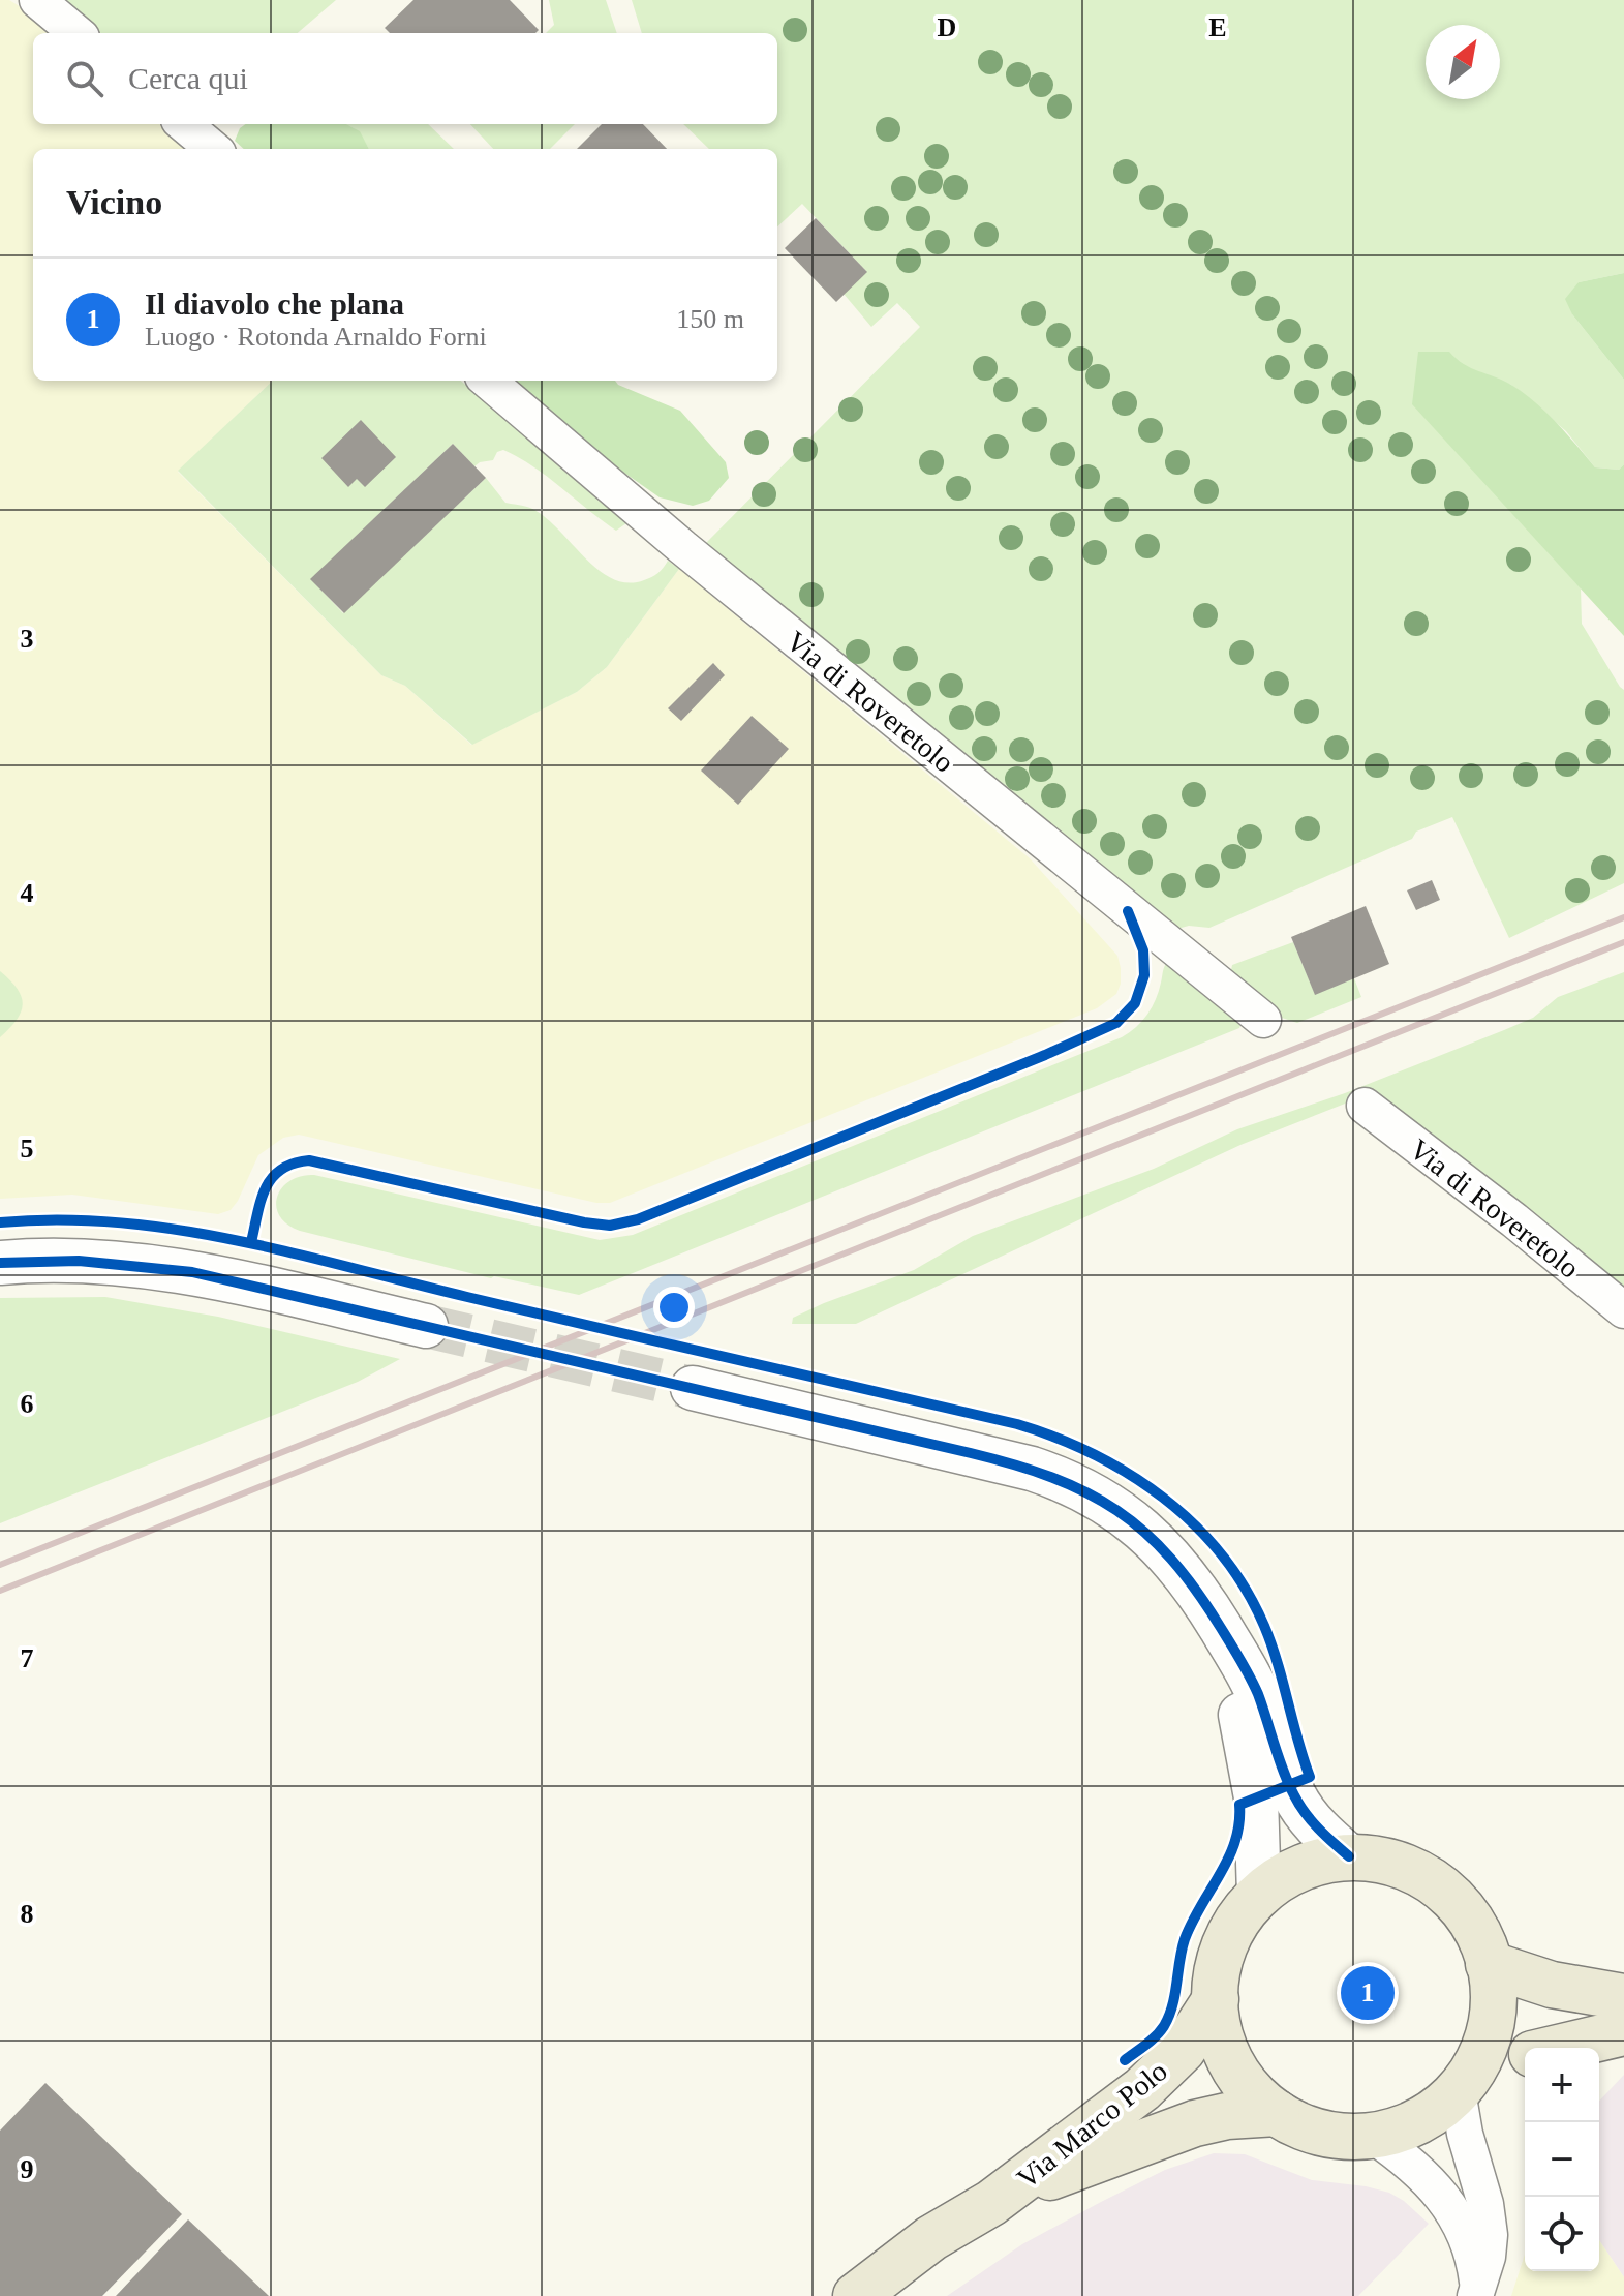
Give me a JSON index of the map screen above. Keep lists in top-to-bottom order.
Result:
{
  "streets": {
    "main road": ["Via Marco Polo"],
    "street": ["Via di Roveretolo"]
  },
  "north": "top right",
  "page": {
    "search": "Cerca qui",
    "heading": "Vicino",
    "list": [
      {
        "mark": "1",
        "name": "Il diavolo che plana",
        "note": "Luogo · Rotonda Arnaldo Forni",
        "value": "150 m"
      }
    ],
    "pins": "1",
    "map_buttons": ["+", "−"]
  },
  "grid": {
    "columns": ["D", "E"],
    "rows": [
      "3",
      "4",
      "5",
      "6",
      "7",
      "8",
      "9"
    ]
  }
}
